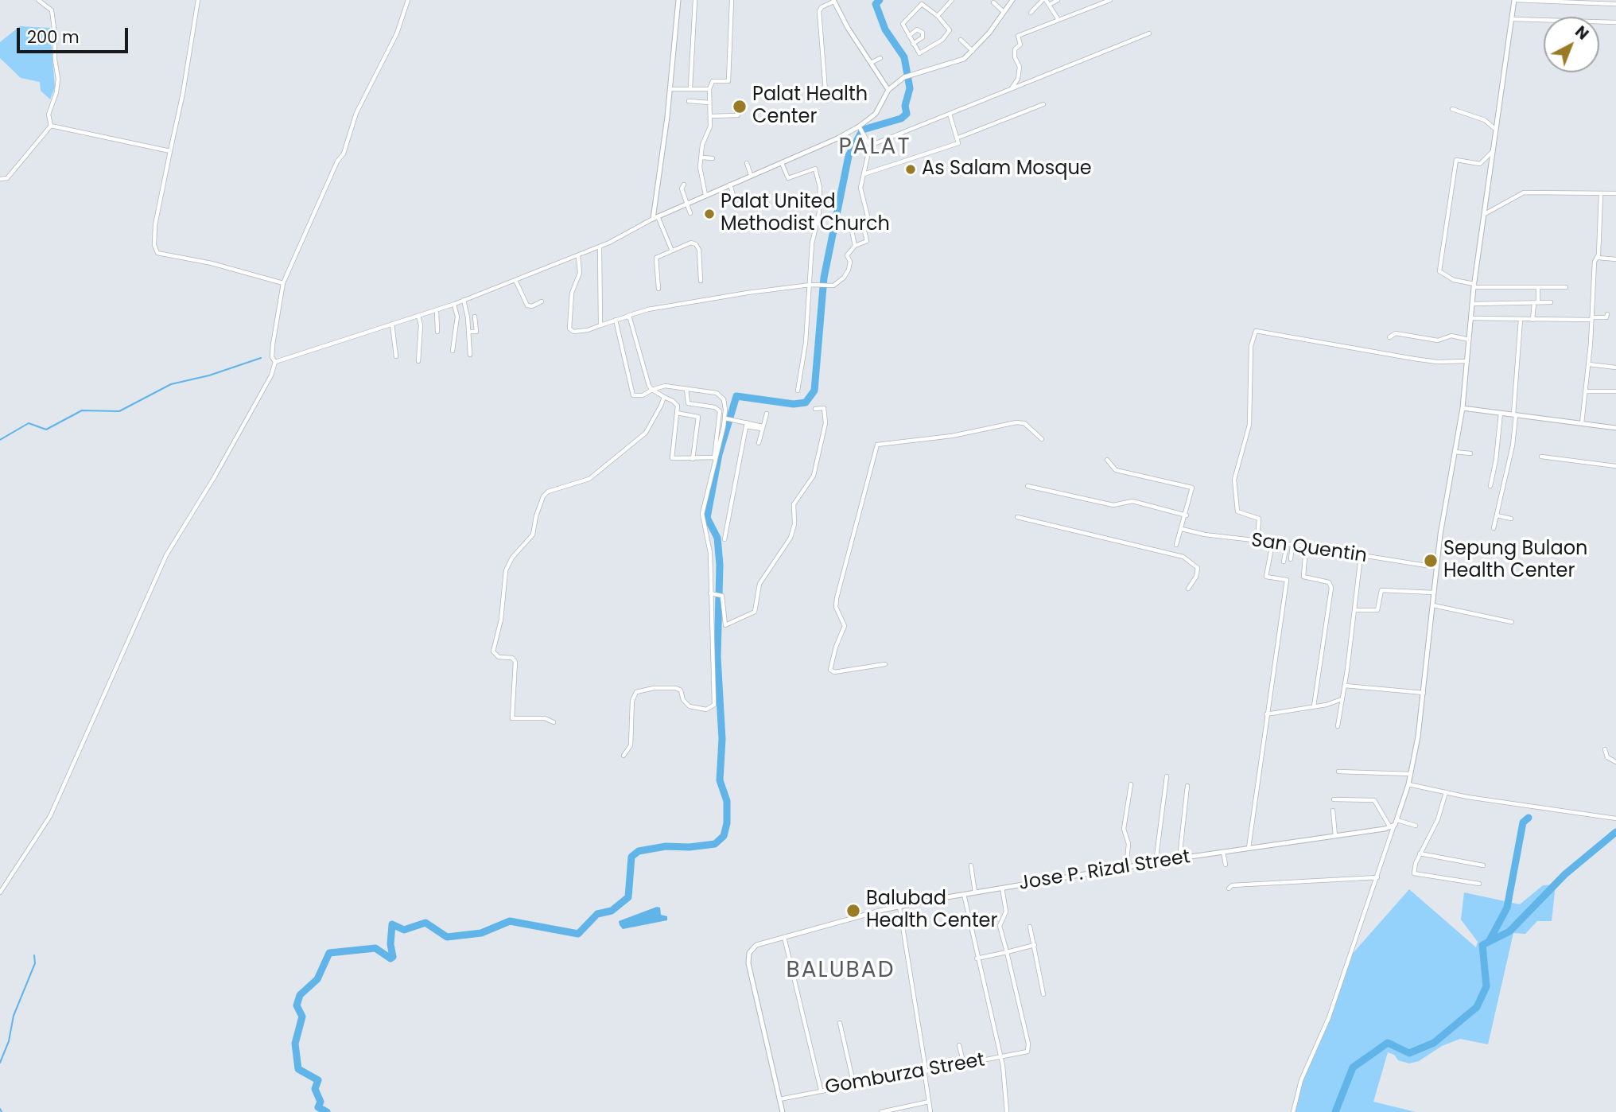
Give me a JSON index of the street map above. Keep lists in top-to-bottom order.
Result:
{
  "streets": {
    "street": ["San Quentin", "Jose P. Rizal Street", "Gomburza Street"]
  },
  "crossings": [
    ["Jose P. Rizal Street", "Gomburza Street"]
  ],
  "districts": ["PALAT", "BALUBAD"],
  "places": [
    "Palat Health Center",
    "As Salam Mosque",
    "Palat United Methodist Church",
    "Sepung Bulaon Health Center",
    "Balubad Health Center"
  ],
  "scale_bar": "200 m",
  "north": "top right"
}
